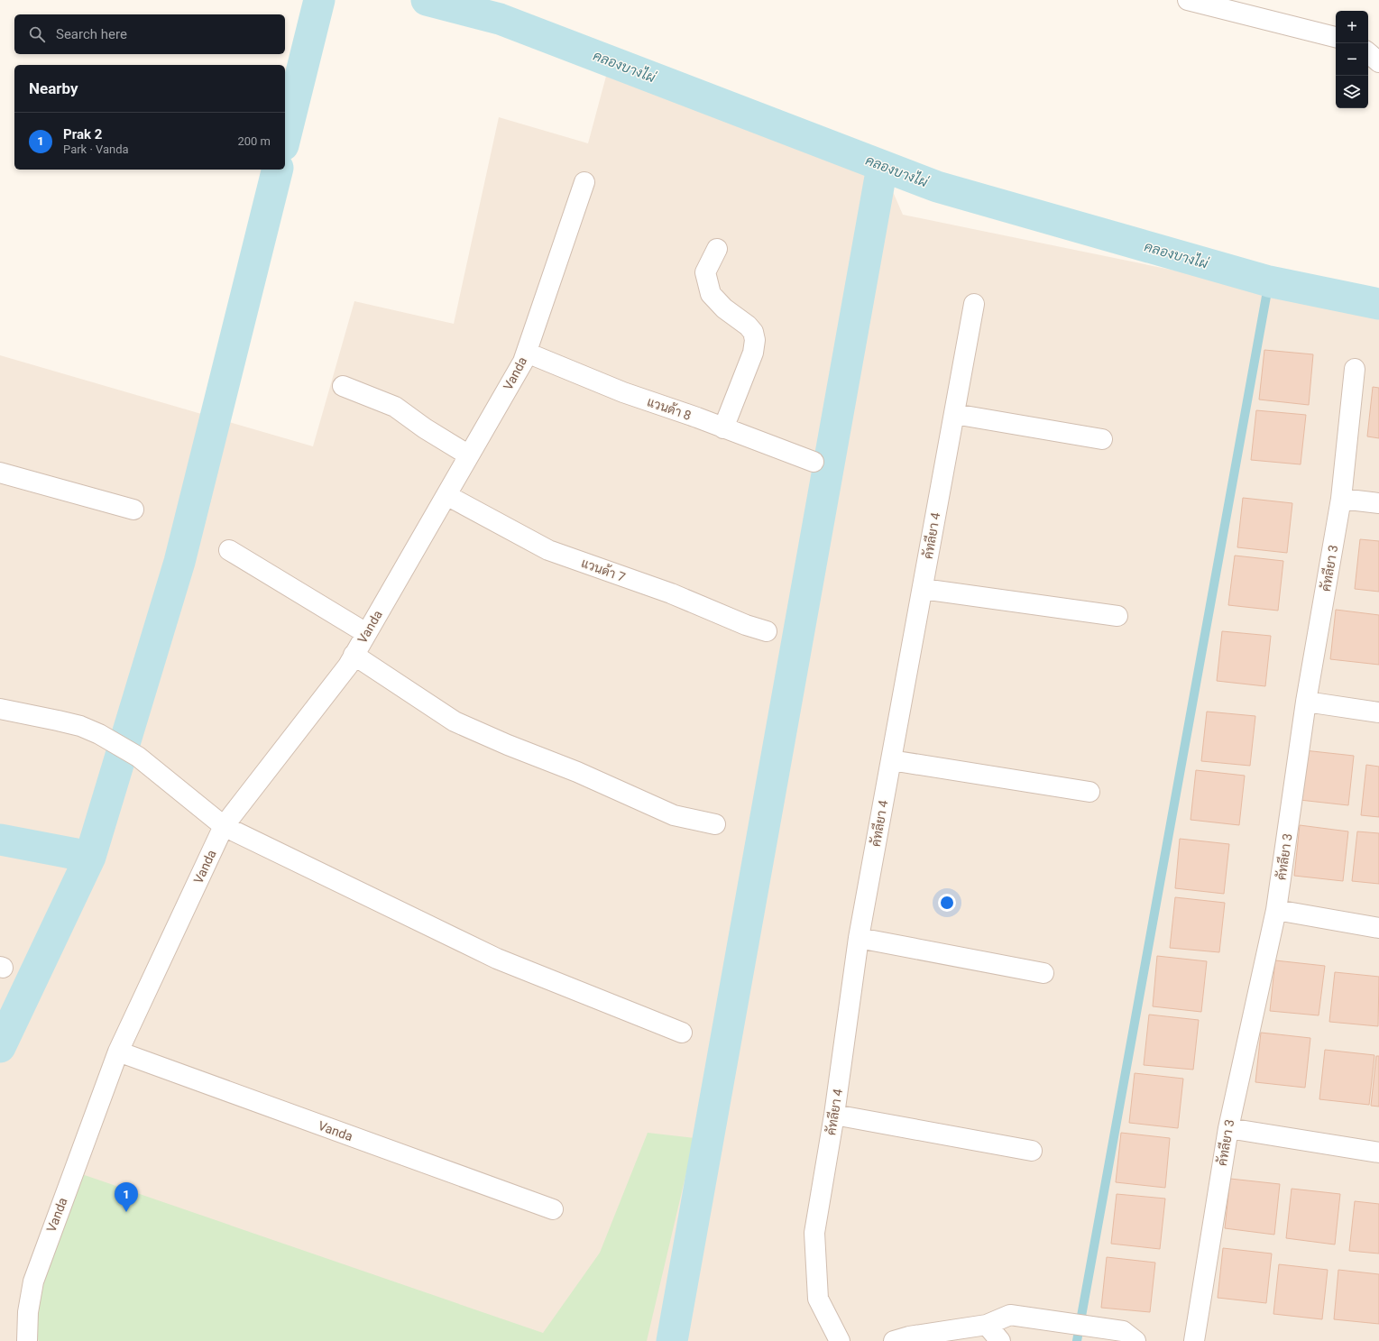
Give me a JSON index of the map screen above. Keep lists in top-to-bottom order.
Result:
{
  "streets": {
    "street": [
      "Vanda",
      "แวนด้า 8",
      "คัทลียา 4",
      "คัทลียา 3",
      "แวนด้า 7"
    ]
  },
  "crossings": [
    ["Vanda", "แวนด้า 8"],
    ["Vanda", "แวนด้า 7"]
  ],
  "water": ["คลองบางไผ่"],
  "page": {
    "map_buttons": ["+", "−"],
    "search": "Search here",
    "heading": "Nearby",
    "list": [
      {
        "mark": "1",
        "name": "Prak 2",
        "note": "Park · Vanda",
        "value": "200 m"
      }
    ],
    "pins": "1"
  }
}
